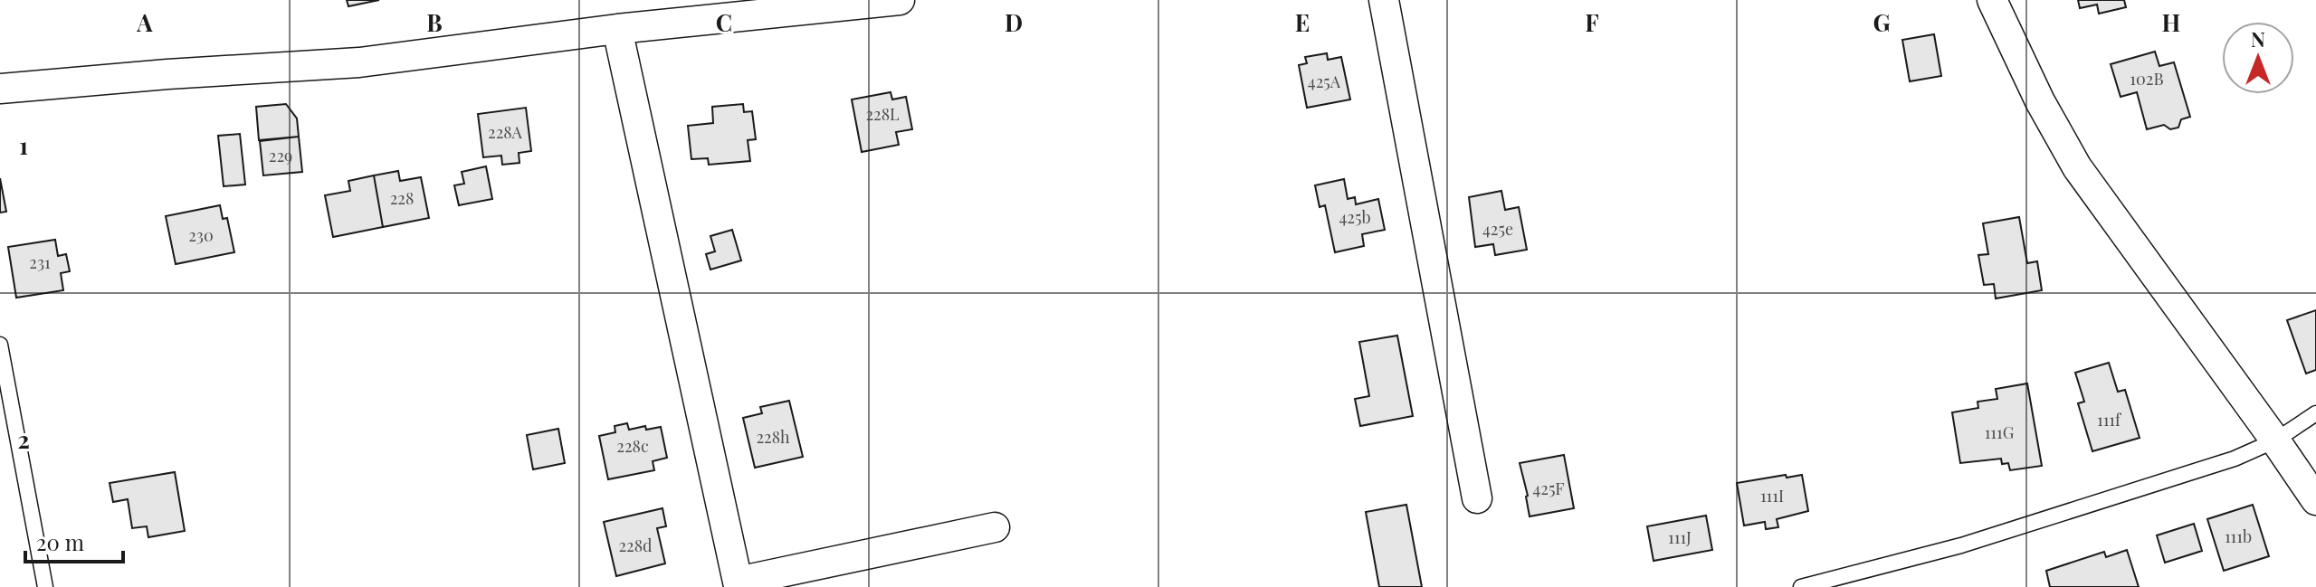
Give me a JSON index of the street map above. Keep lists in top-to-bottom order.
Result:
{
  "house_numbers": [
    "102B",
    "425A",
    "228L",
    "228A",
    "229",
    "228",
    "425b",
    "425e",
    "230",
    "231",
    "111f",
    "111G",
    "228h",
    "228c",
    "425F",
    "111I",
    "111b",
    "111J",
    "228d"
  ],
  "scale_bar": "20 m",
  "north": "top",
  "grid": {
    "columns": [
      "A",
      "B",
      "C",
      "D",
      "E",
      "F",
      "G",
      "H"
    ],
    "rows": ["1", "2"]
  }
}
